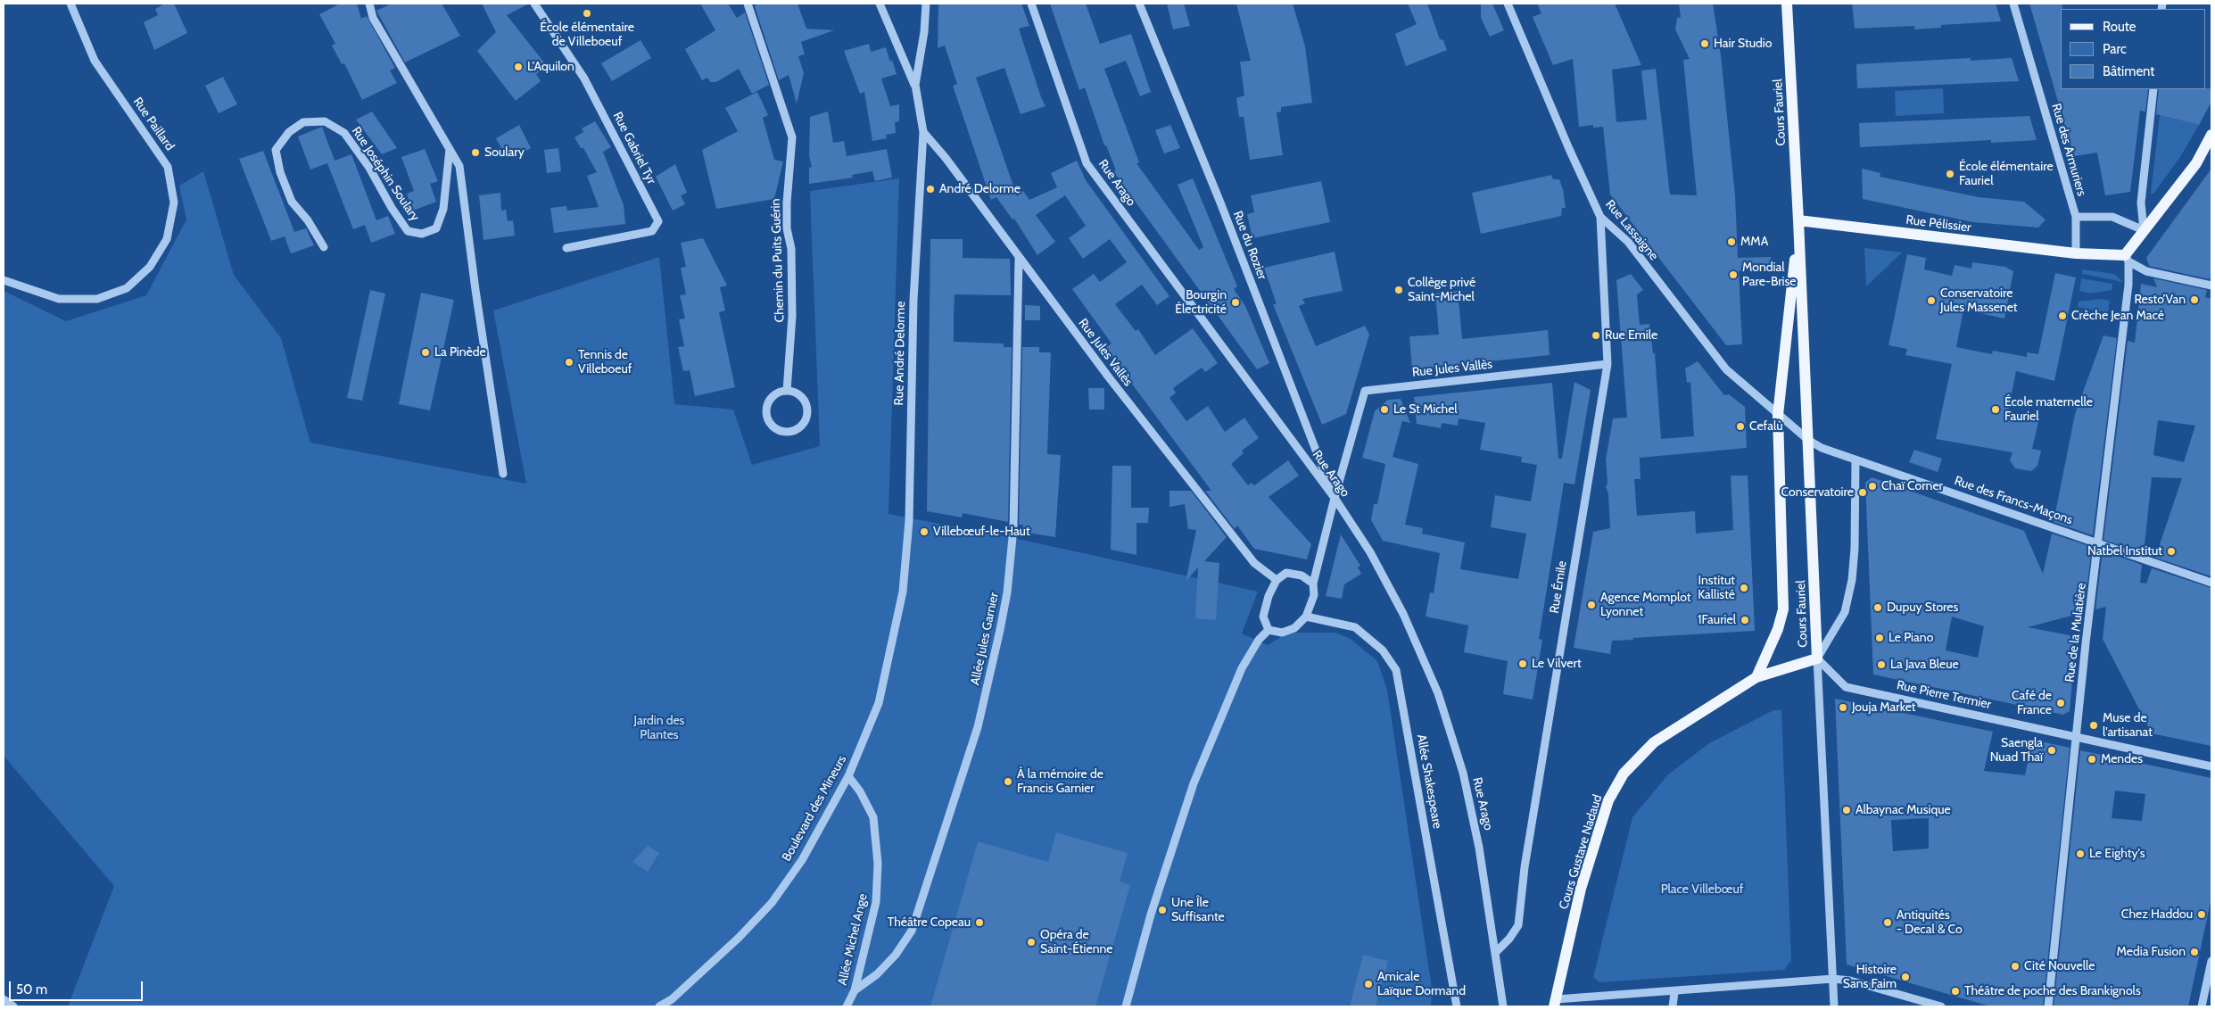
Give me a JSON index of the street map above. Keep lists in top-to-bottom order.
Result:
{
  "streets": {
    "main road": ["Cours Fauriel", "Rue Pélissier", "Cours Gustave Nadaud"],
    "street": [
      "Rue Paillard",
      "Rue Gabriel Tyr",
      "Rue des Armuriers",
      "Rue Joséphin Soulary",
      "Rue Arago",
      "Rue Lassaigne",
      "Rue du Rozier",
      "Chemin du Puits Guérin",
      "Rue Jules Vallès",
      "Rue André Delorme",
      "Rue des Francs-Maçons",
      "Rue Émile",
      "Rue de la Mulatière",
      "Allée Jules Garnier",
      "Rue Pierre Termier",
      "Allée Shakespeare",
      "Boulevard des Mineurs",
      "Allée Michel Ange"
    ]
  },
  "crossings": [
    ["Cours Fauriel", "Rue Pélissier"],
    ["Cours Fauriel", "Rue Lassaigne"],
    ["Cours Fauriel", "Rue des Francs-Maçons"],
    ["Cours Fauriel", "Rue Pierre Termier"],
    ["Cours Fauriel", "Cours Gustave Nadaud"],
    ["Rue des Armuriers", "Rue Pélissier"],
    ["Rue Arago", "Rue du Rozier"],
    ["Rue Arago", "Rue Jules Vallès"],
    ["Rue Arago", "Rue Émile"],
    ["Rue Pélissier", "Rue de la Mulatière"],
    ["Rue Lassaigne", "Rue Émile"],
    ["Rue du Rozier", "Rue Jules Vallès"],
    ["Rue Jules Vallès", "Rue André Delorme"],
    ["Rue Jules Vallès", "Rue Émile"],
    ["Rue Jules Vallès", "Allée Jules Garnier"],
    ["Rue Jules Vallès", "Allée Shakespeare"],
    ["Rue André Delorme", "Boulevard des Mineurs"],
    ["Rue des Francs-Maçons", "Rue de la Mulatière"],
    ["Rue de la Mulatière", "Rue Pierre Termier"],
    ["Allée Jules Garnier", "Allée Michel Ange"],
    ["Rue Pierre Termier", "Cours Gustave Nadaud"],
    ["Boulevard des Mineurs", "Allée Michel Ange"]
  ],
  "parks": ["Jardin des Plantes", "Place Villebœuf"],
  "places": [
    "École élémentaire de Villeboeuf",
    "Hair Studio",
    "L'Aquilon",
    "Soulary",
    "École élémentaire Fauriel",
    "André Delorme",
    "MMA",
    "Mondial Pare-Brise",
    "Collège privé Saint-Michel",
    "Resto’Van",
    "Conservatoire Jules Massenet",
    "Bourgin Électricité",
    "Crèche Jean Macé",
    "Rue Emile",
    "La Pinède",
    "Tennis de Villeboeuf",
    "Le St Michel",
    "École maternelle Fauriel",
    "Cefalù",
    "Chaï Corner",
    "Conservatoire",
    "Villebœuf-le-Haut",
    "Natbel Institut",
    "Institut Kallisté",
    "Agence Momplot Lyonnet",
    "Dupuy Stores",
    "1Fauriel",
    "Le Piano",
    "Le Vilvert",
    "La Java Bleue",
    "Café de France",
    "Jouja Market",
    "Muse de l'artisanat",
    "Saengla Nuad Thaï",
    "Mendes",
    "À la mémoire de Francis Garnier",
    "Albaynac Musique",
    "Le Eighty's",
    "Une Île Suffisante",
    "Chez Haddou",
    "Théâtre Copeau",
    "Antiquités - Decal & Co",
    "Opéra de Saint-Étienne",
    "Media Fusion",
    "Cité Nouvelle",
    "Histoire Sans Faim",
    "Amicale Laïque Dormand",
    "Théâtre de poche des Brankignols"
  ],
  "legend": ["Route", "Parc", "Bâtiment"],
  "scale_bar": "50 m"
}
